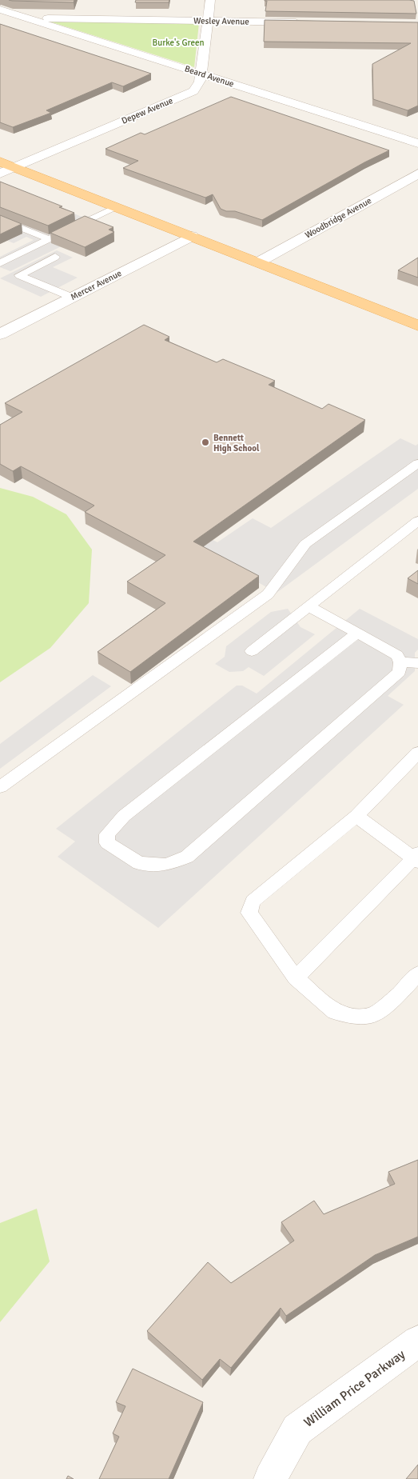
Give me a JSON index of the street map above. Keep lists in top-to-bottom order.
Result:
{
  "streets": {
    "street": [
      "Wesley Avenue",
      "Beard Avenue",
      "Depew Avenue",
      "Woodbridge Avenue",
      "Mercer Avenue",
      "William Price Parkway"
    ]
  },
  "crossings": [
    ["Wesley Avenue", "Beard Avenue"],
    ["Wesley Avenue", "Depew Avenue"],
    ["Beard Avenue", "Depew Avenue"]
  ],
  "parks": ["Burke's Green"],
  "places": ["Bennett High School"]
}
